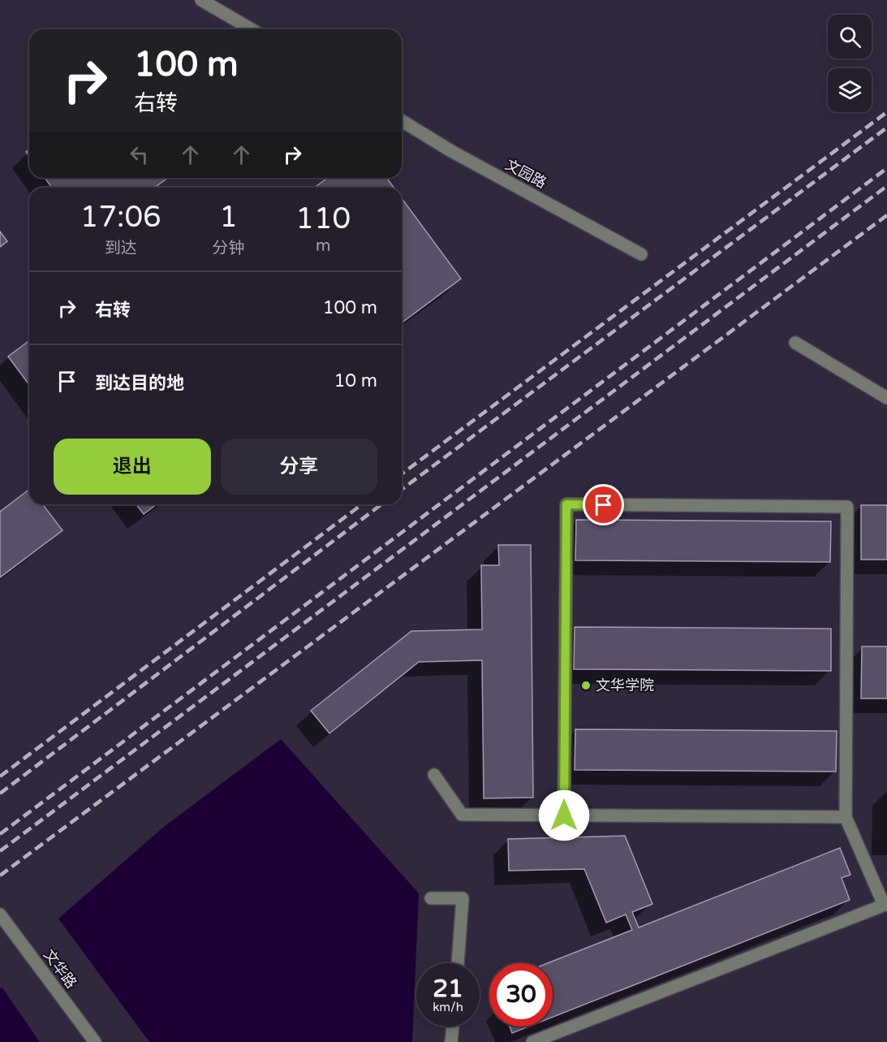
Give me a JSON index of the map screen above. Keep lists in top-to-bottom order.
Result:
{
  "streets": {
    "street": ["文园路", "文华路"]
  },
  "places": ["文华学院"],
  "page": {
    "turn": ["100 m", "右转"],
    "eta": [
      "17:06",
      "到达",
      "1",
      "分钟",
      "110",
      "m"
    ],
    "list": [
      {
        "name": "右转",
        "value": "100 m"
      },
      {
        "name": "到达目的地",
        "value": "10 m"
      }
    ],
    "buttons": ["退出", "分享"],
    "speed": "21 km/h",
    "limit": "30"
  }
}
